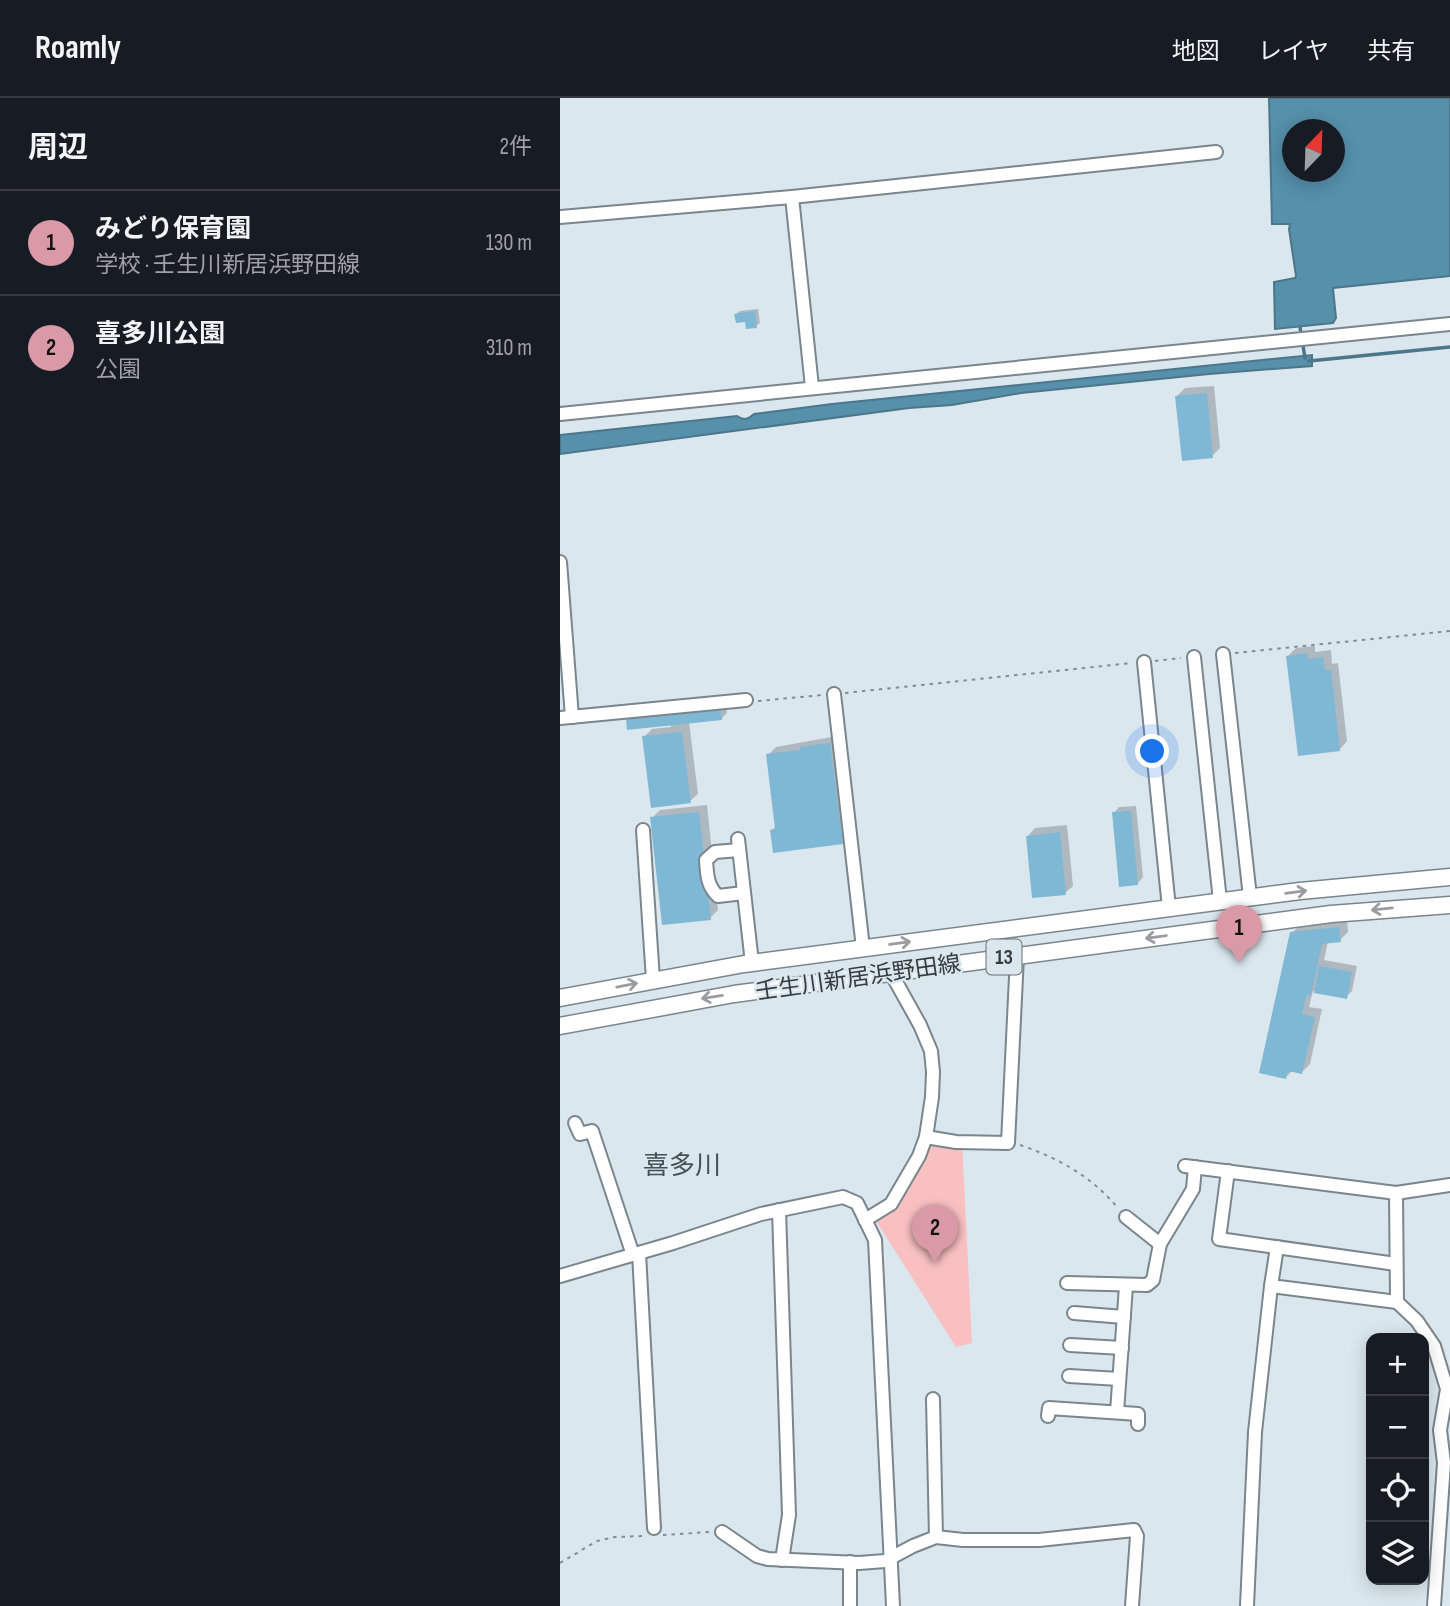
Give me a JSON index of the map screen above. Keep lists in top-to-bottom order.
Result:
{
  "streets": {
    "main road": ["13", "壬生川新居浜野田線"]
  },
  "districts": ["喜多川"],
  "north": "top right",
  "page": {
    "header": "Roamly",
    "nav": ["地図", "レイヤ", "共有"],
    "heading": ["周辺", "2件"],
    "list": [
      {
        "mark": "1",
        "name": "みどり保育園",
        "note": "学校 · 壬生川新居浜野田線",
        "value": "130 m"
      },
      {
        "mark": "2",
        "name": "喜多川公園",
        "note": "公園",
        "value": "310 m"
      }
    ],
    "pins": ["1", "2"],
    "map_buttons": ["+", "−"]
  }
}
